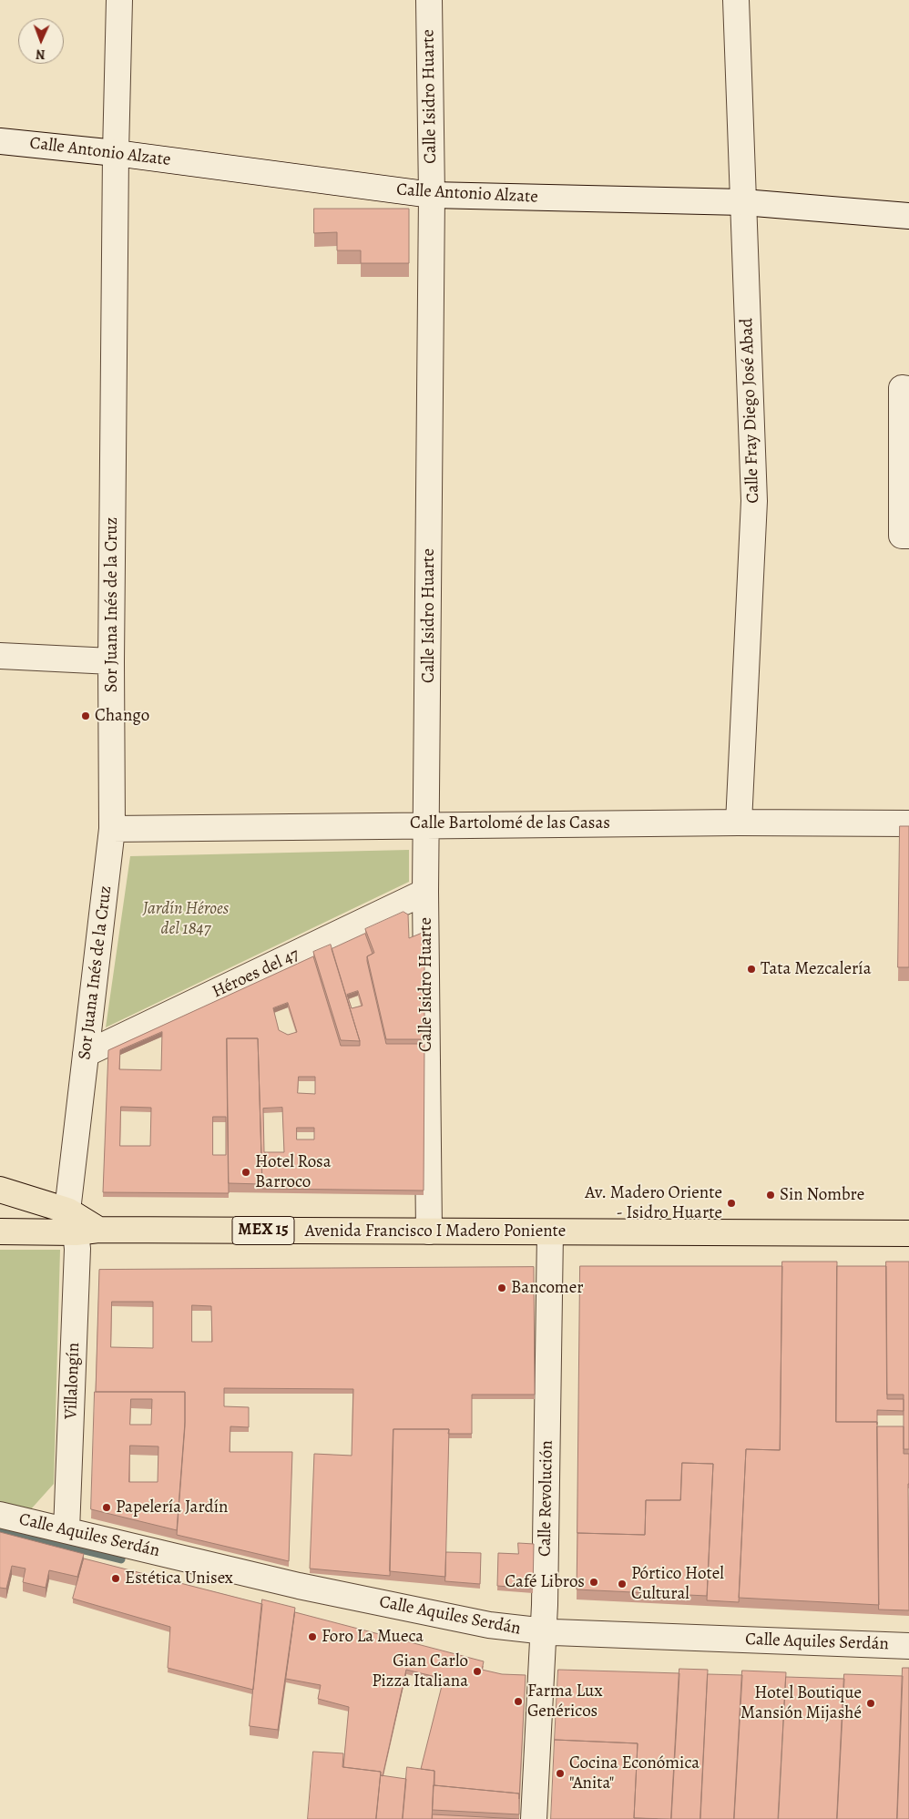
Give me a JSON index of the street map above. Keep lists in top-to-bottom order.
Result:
{
  "streets": {
    "main road": ["MEX 15", "Avenida Francisco I Madero Poniente"],
    "street": [
      "Calle Isidro Huarte",
      "Calle Antonio Alzate",
      "Calle Fray Diego José Abad",
      "Sor Juana Inés de la Cruz",
      "Calle Bartolomé de las Casas",
      "Héroes del 47",
      "Villalongín",
      "Calle Revolución",
      "Calle Aquiles Serdán"
    ]
  },
  "crossings": [
    ["Calle Isidro Huarte", "Calle Antonio Alzate"],
    ["Calle Isidro Huarte", "Calle Bartolomé de las Casas"],
    ["Calle Isidro Huarte", "Héroes del 47"],
    ["Calle Isidro Huarte", "Avenida Francisco I Madero Poniente"],
    ["Calle Antonio Alzate", "Calle Fray Diego José Abad"],
    ["Calle Antonio Alzate", "Sor Juana Inés de la Cruz"],
    ["Calle Fray Diego José Abad", "Calle Bartolomé de las Casas"],
    ["Sor Juana Inés de la Cruz", "Calle Bartolomé de las Casas"],
    ["Sor Juana Inés de la Cruz", "Héroes del 47"],
    ["Sor Juana Inés de la Cruz", "MEX 15"],
    ["Sor Juana Inés de la Cruz", "Avenida Francisco I Madero Poniente"],
    ["Sor Juana Inés de la Cruz", "Villalongín"],
    ["MEX 15", "Avenida Francisco I Madero Poniente"],
    ["MEX 15", "Villalongín"],
    ["Avenida Francisco I Madero Poniente", "Villalongín"],
    ["Avenida Francisco I Madero Poniente", "Calle Revolución"],
    ["Villalongín", "Calle Aquiles Serdán"],
    ["Calle Revolución", "Calle Aquiles Serdán"]
  ],
  "parks": ["Jardín Héroes del 1847"],
  "places": [
    "Chango",
    "Tata Mezcalería",
    "Hotel Rosa Barroco",
    "Sin Nombre",
    "Av. Madero Oriente - Isidro Huarte",
    "Bancomer",
    "Papelería Jardín",
    "Estética Unisex",
    "Café Libros",
    "Pórtico Hotel Cultural",
    "Foro La Mueca",
    "Gian Carlo Pizza Italiana",
    "Farma Lux Genéricos",
    "Hotel Boutique Mansión Mijashé",
    "Cocina Económica \"Anita\""
  ],
  "north": "bottom"
}
